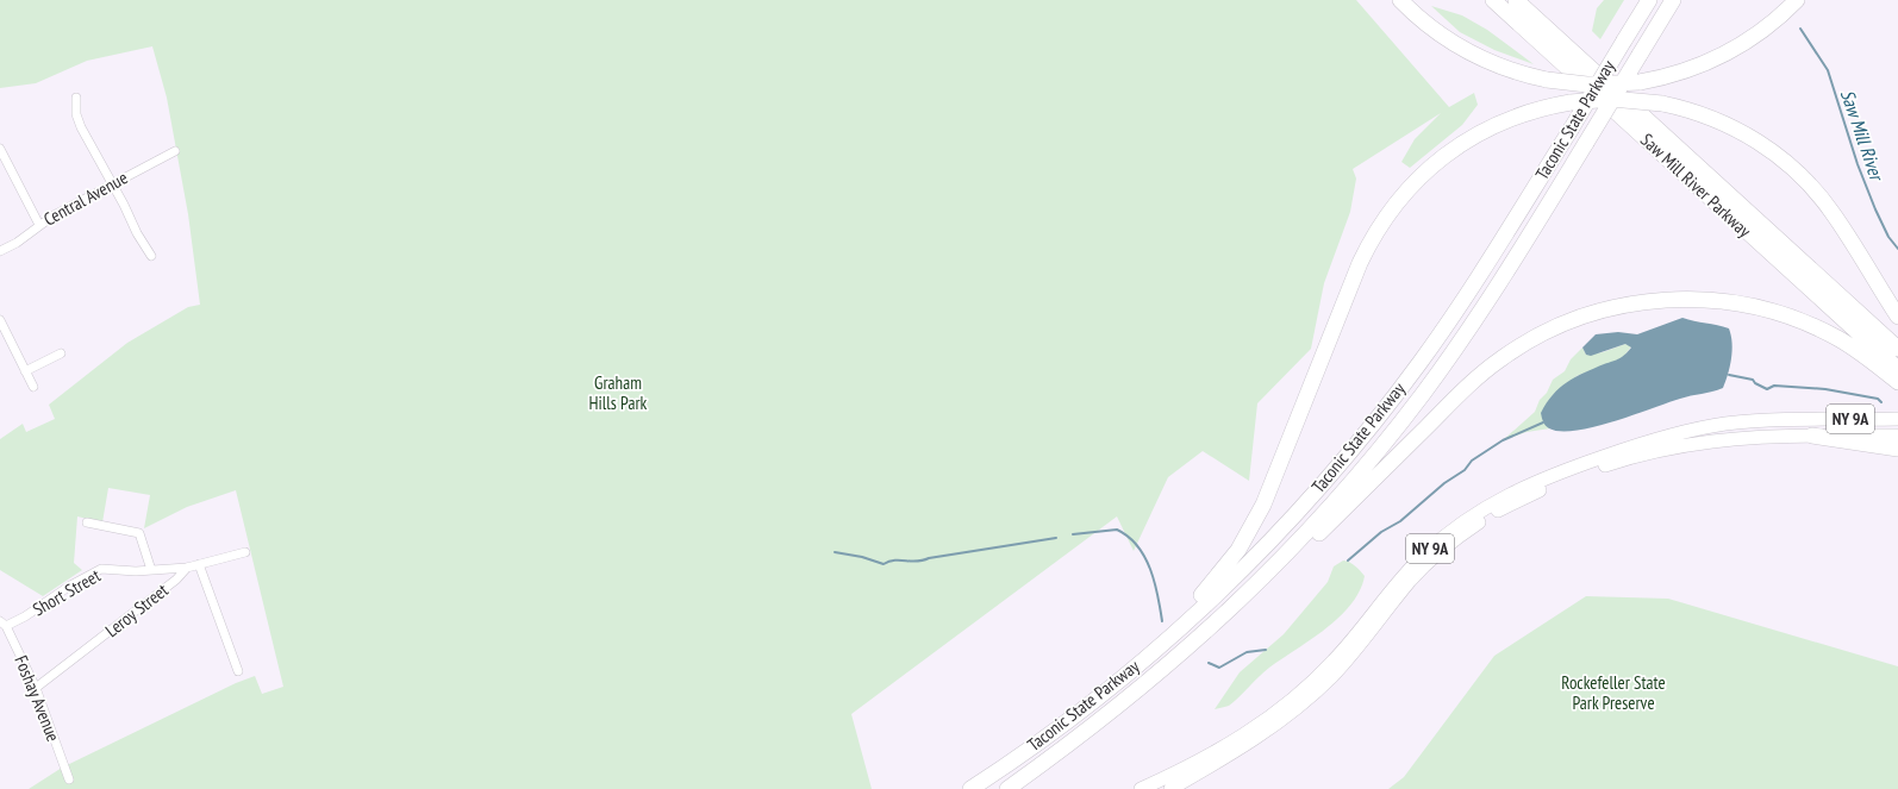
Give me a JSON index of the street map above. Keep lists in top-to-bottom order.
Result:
{
  "streets": {
    "highway": ["Taconic State Parkway", "Saw Mill River Parkway"],
    "main road": ["NY 9A"],
    "street": [
      "Central Avenue",
      "Short Street",
      "Leroy Street",
      "Foshay Avenue"
    ]
  },
  "crossings": [
    ["Short Street", "Leroy Street"],
    ["Short Street", "Foshay Avenue"],
    ["Leroy Street", "Foshay Avenue"]
  ],
  "water": ["Saw Mill River"],
  "parks": ["Graham Hills Park", "Rockefeller State Park Preserve"]
}
